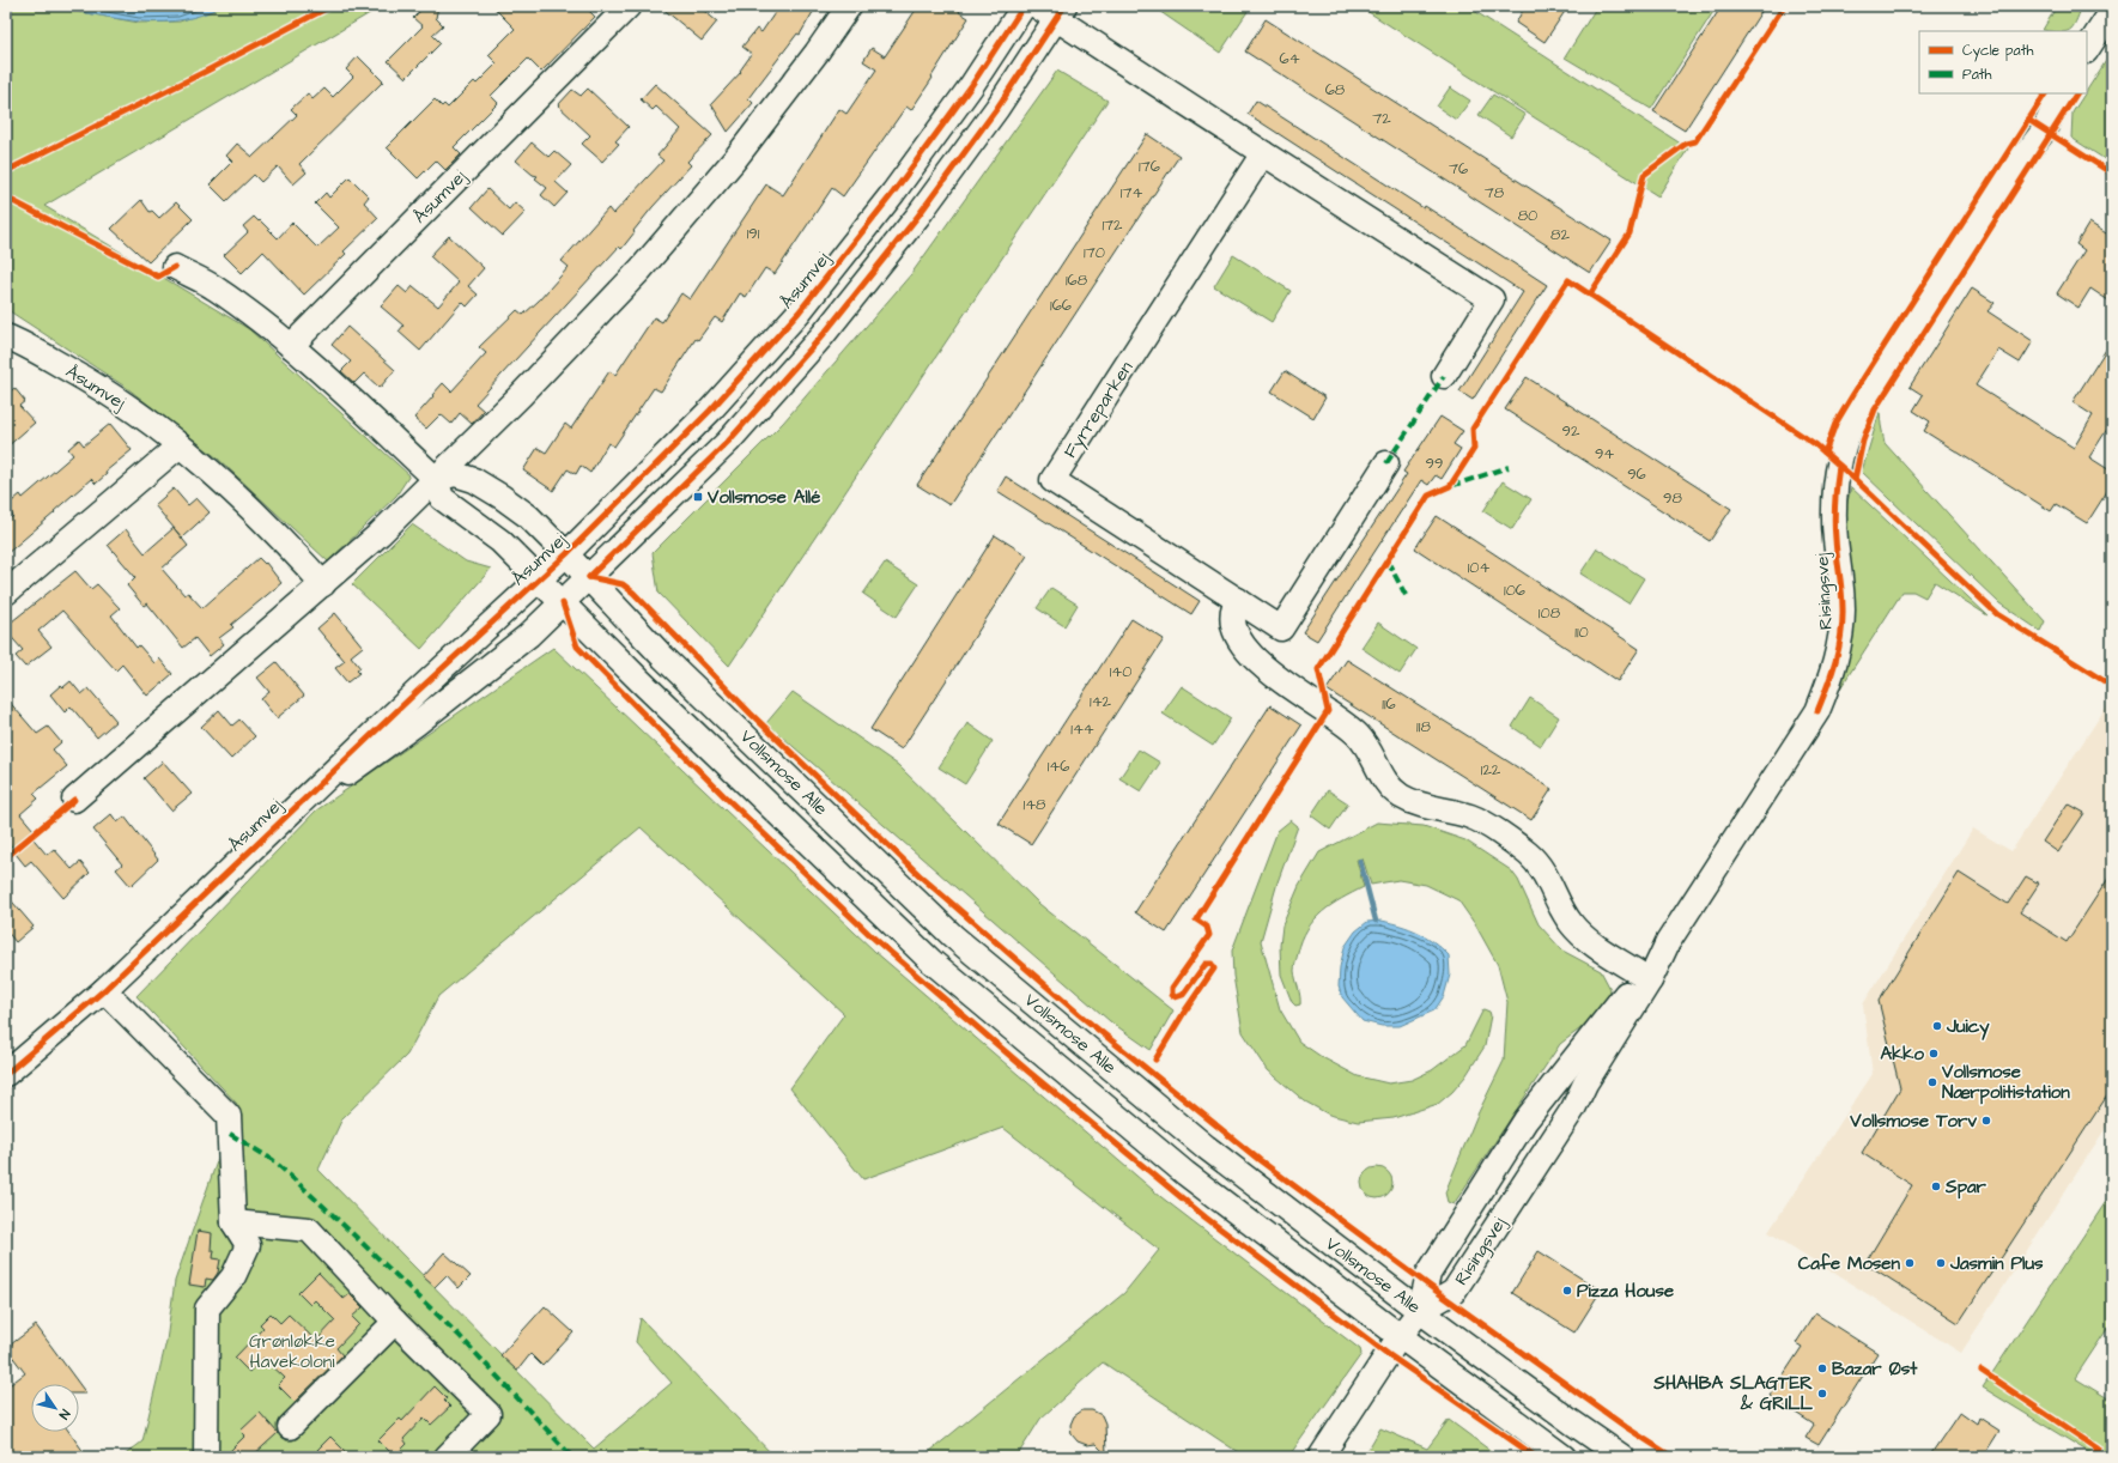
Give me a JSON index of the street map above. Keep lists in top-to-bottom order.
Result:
{
  "streets": {
    "street": [
      "Åsumvej",
      "Fyrreparken",
      "Risingsvej",
      "Vollsmose Alle"
    ]
  },
  "crossings": [
    ["Åsumvej", "Vollsmose Alle"],
    ["Risingsvej", "Vollsmose Alle"]
  ],
  "parks": ["Grønløkke Havekoloni"],
  "places": {
    "transit": ["Vollsmose Allé"],
    "other": [
      "Juicy",
      "Akko",
      "Vollsmose Nærpolitistation",
      "Vollsmose Torv",
      "Spar",
      "Cafe Mosen",
      "Jasmin Plus",
      "Pizza House",
      "Bazar Øst",
      "SHAHBA SLAGTER & GRILL"
    ]
  },
  "house_numbers": [
    "64",
    "68",
    "72",
    "176",
    "76",
    "174",
    "78",
    "80",
    "172",
    "191",
    "82",
    "170",
    "168",
    "166",
    "92",
    "94",
    "99",
    "96",
    "98",
    "104",
    "106",
    "108",
    "110",
    "140",
    "142",
    "116",
    "118",
    "144",
    "146",
    "122",
    "148"
  ],
  "legend": ["Cycle path", "Path"],
  "north": "bottom right"
}
